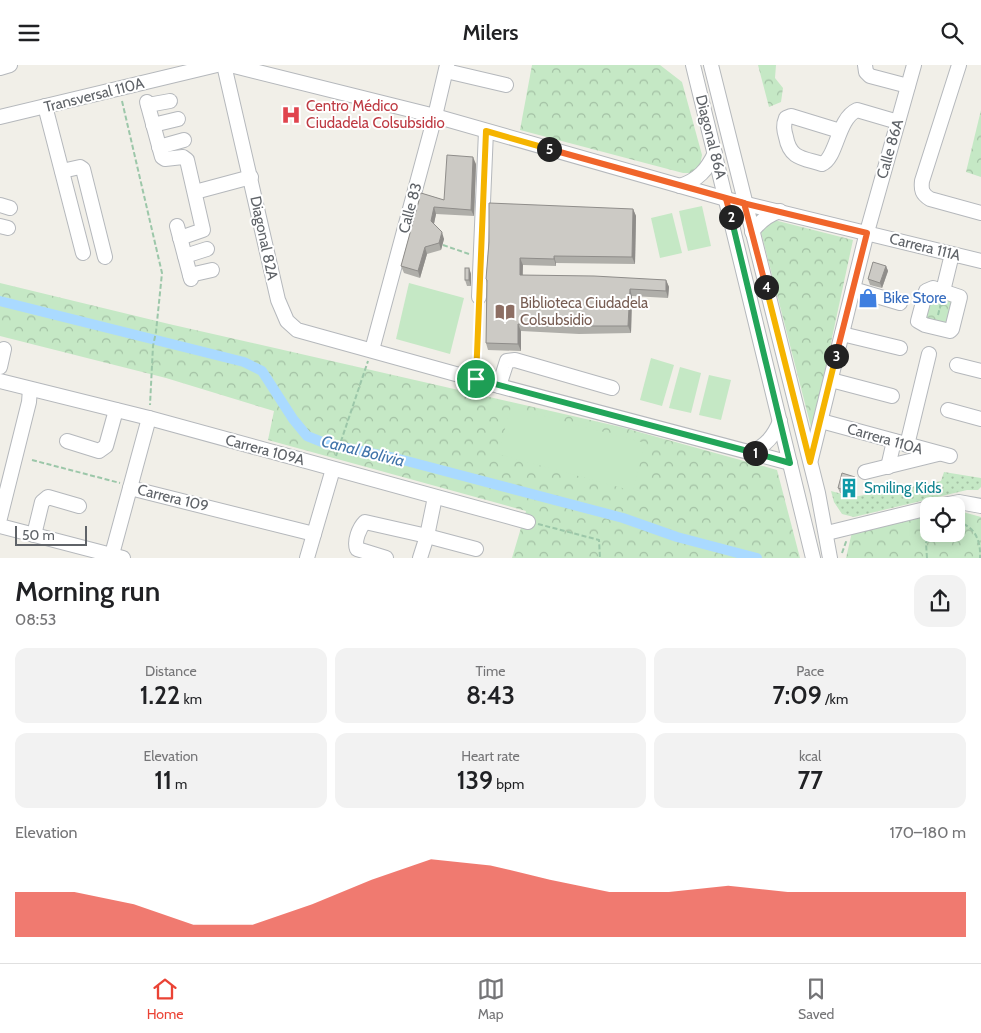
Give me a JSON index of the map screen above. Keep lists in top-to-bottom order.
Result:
{
  "streets": {
    "street": [
      "Transversal 110A",
      "Diagonal 86A",
      "Calle 86A",
      "Calle 83",
      "Diagonal 82A",
      "Carrera 111A",
      "Carrera 110A",
      "Carrera 109A",
      "Carrera 109"
    ]
  },
  "crossings": [
    ["Diagonal 86A", "Calle 86A"],
    ["Diagonal 86A", "Diagonal 82A"],
    ["Diagonal 86A", "Carrera 111A"],
    ["Diagonal 86A", "Carrera 110A"],
    ["Calle 86A", "Carrera 111A"],
    ["Calle 83", "Diagonal 82A"],
    ["Calle 83", "Carrera 111A"]
  ],
  "water": ["Canal Bolivia"],
  "places": {
    "hospital": ["Centro Médico Ciudadela Colsubsidio"],
    "shop": ["Bike Store"],
    "library": ["Biblioteca Ciudadela Colsubsidio"],
    "building": ["Smiling Kids"]
  },
  "scale_bar": "50 m",
  "page": {
    "header": "Milers",
    "pins": [
      "5",
      "2",
      "4",
      "3",
      "1"
    ],
    "scale": "50 m",
    "heading": ["Morning run", "08:53"],
    "stats": [
      ["Distance", "1.22 km"],
      ["Time", "8:43"],
      ["Pace", "7:09 /km"],
      ["Elevation", "11 m"],
      ["Heart rate", "139 bpm"],
      ["kcal", "77"]
    ],
    "chart": ["Elevation", "170–180 m"],
    "tabs": ["Home", "Map", "Saved"]
  }
}
